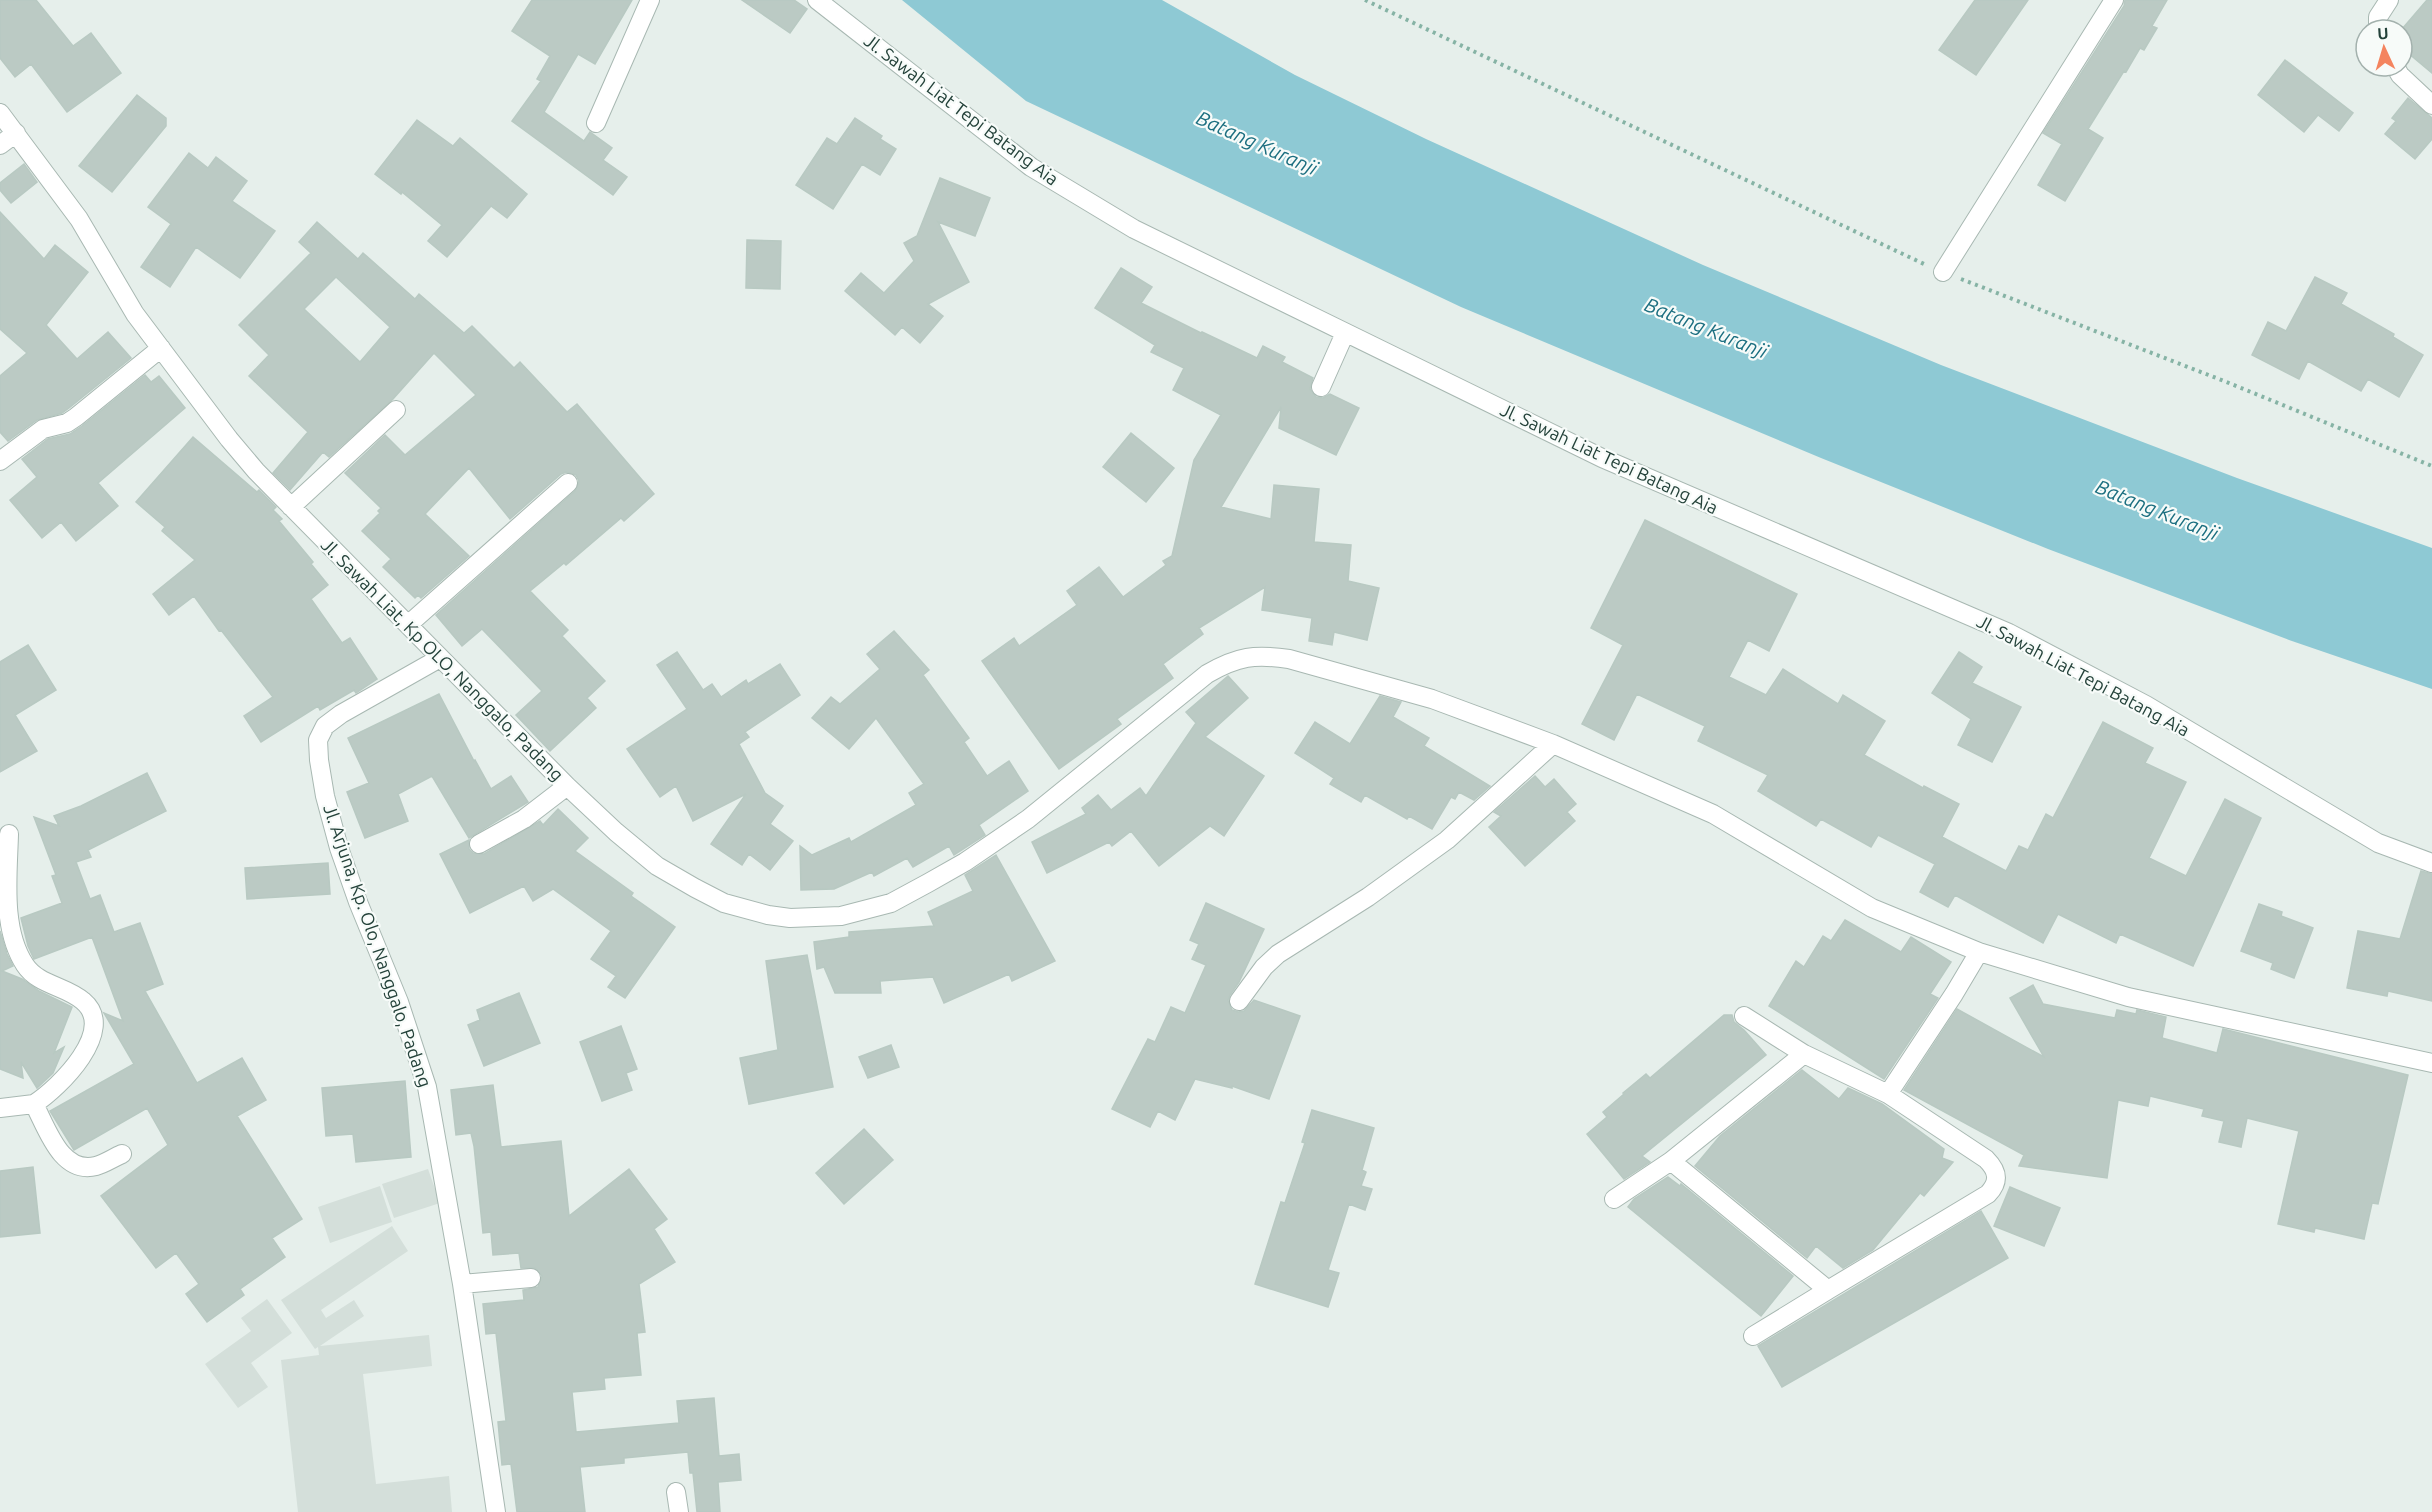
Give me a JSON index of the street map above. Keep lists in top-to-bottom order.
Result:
{
  "streets": {
    "street": ["Jl. Sawah Liat Tepi Batang Aia", "Jl. Sawah Liat, Kp OLO, Nanggalo, Padang", "Jl. Arjuna, Kp. Olo, Nanggalo, Padang"]
  },
  "crossings": [
    ["Jl. Sawah Liat, Kp OLO, Nanggalo, Padang", "Jl. Arjuna, Kp. Olo, Nanggalo, Padang"]
  ],
  "water": ["Batang Kuranji"],
  "north": "top"
}
